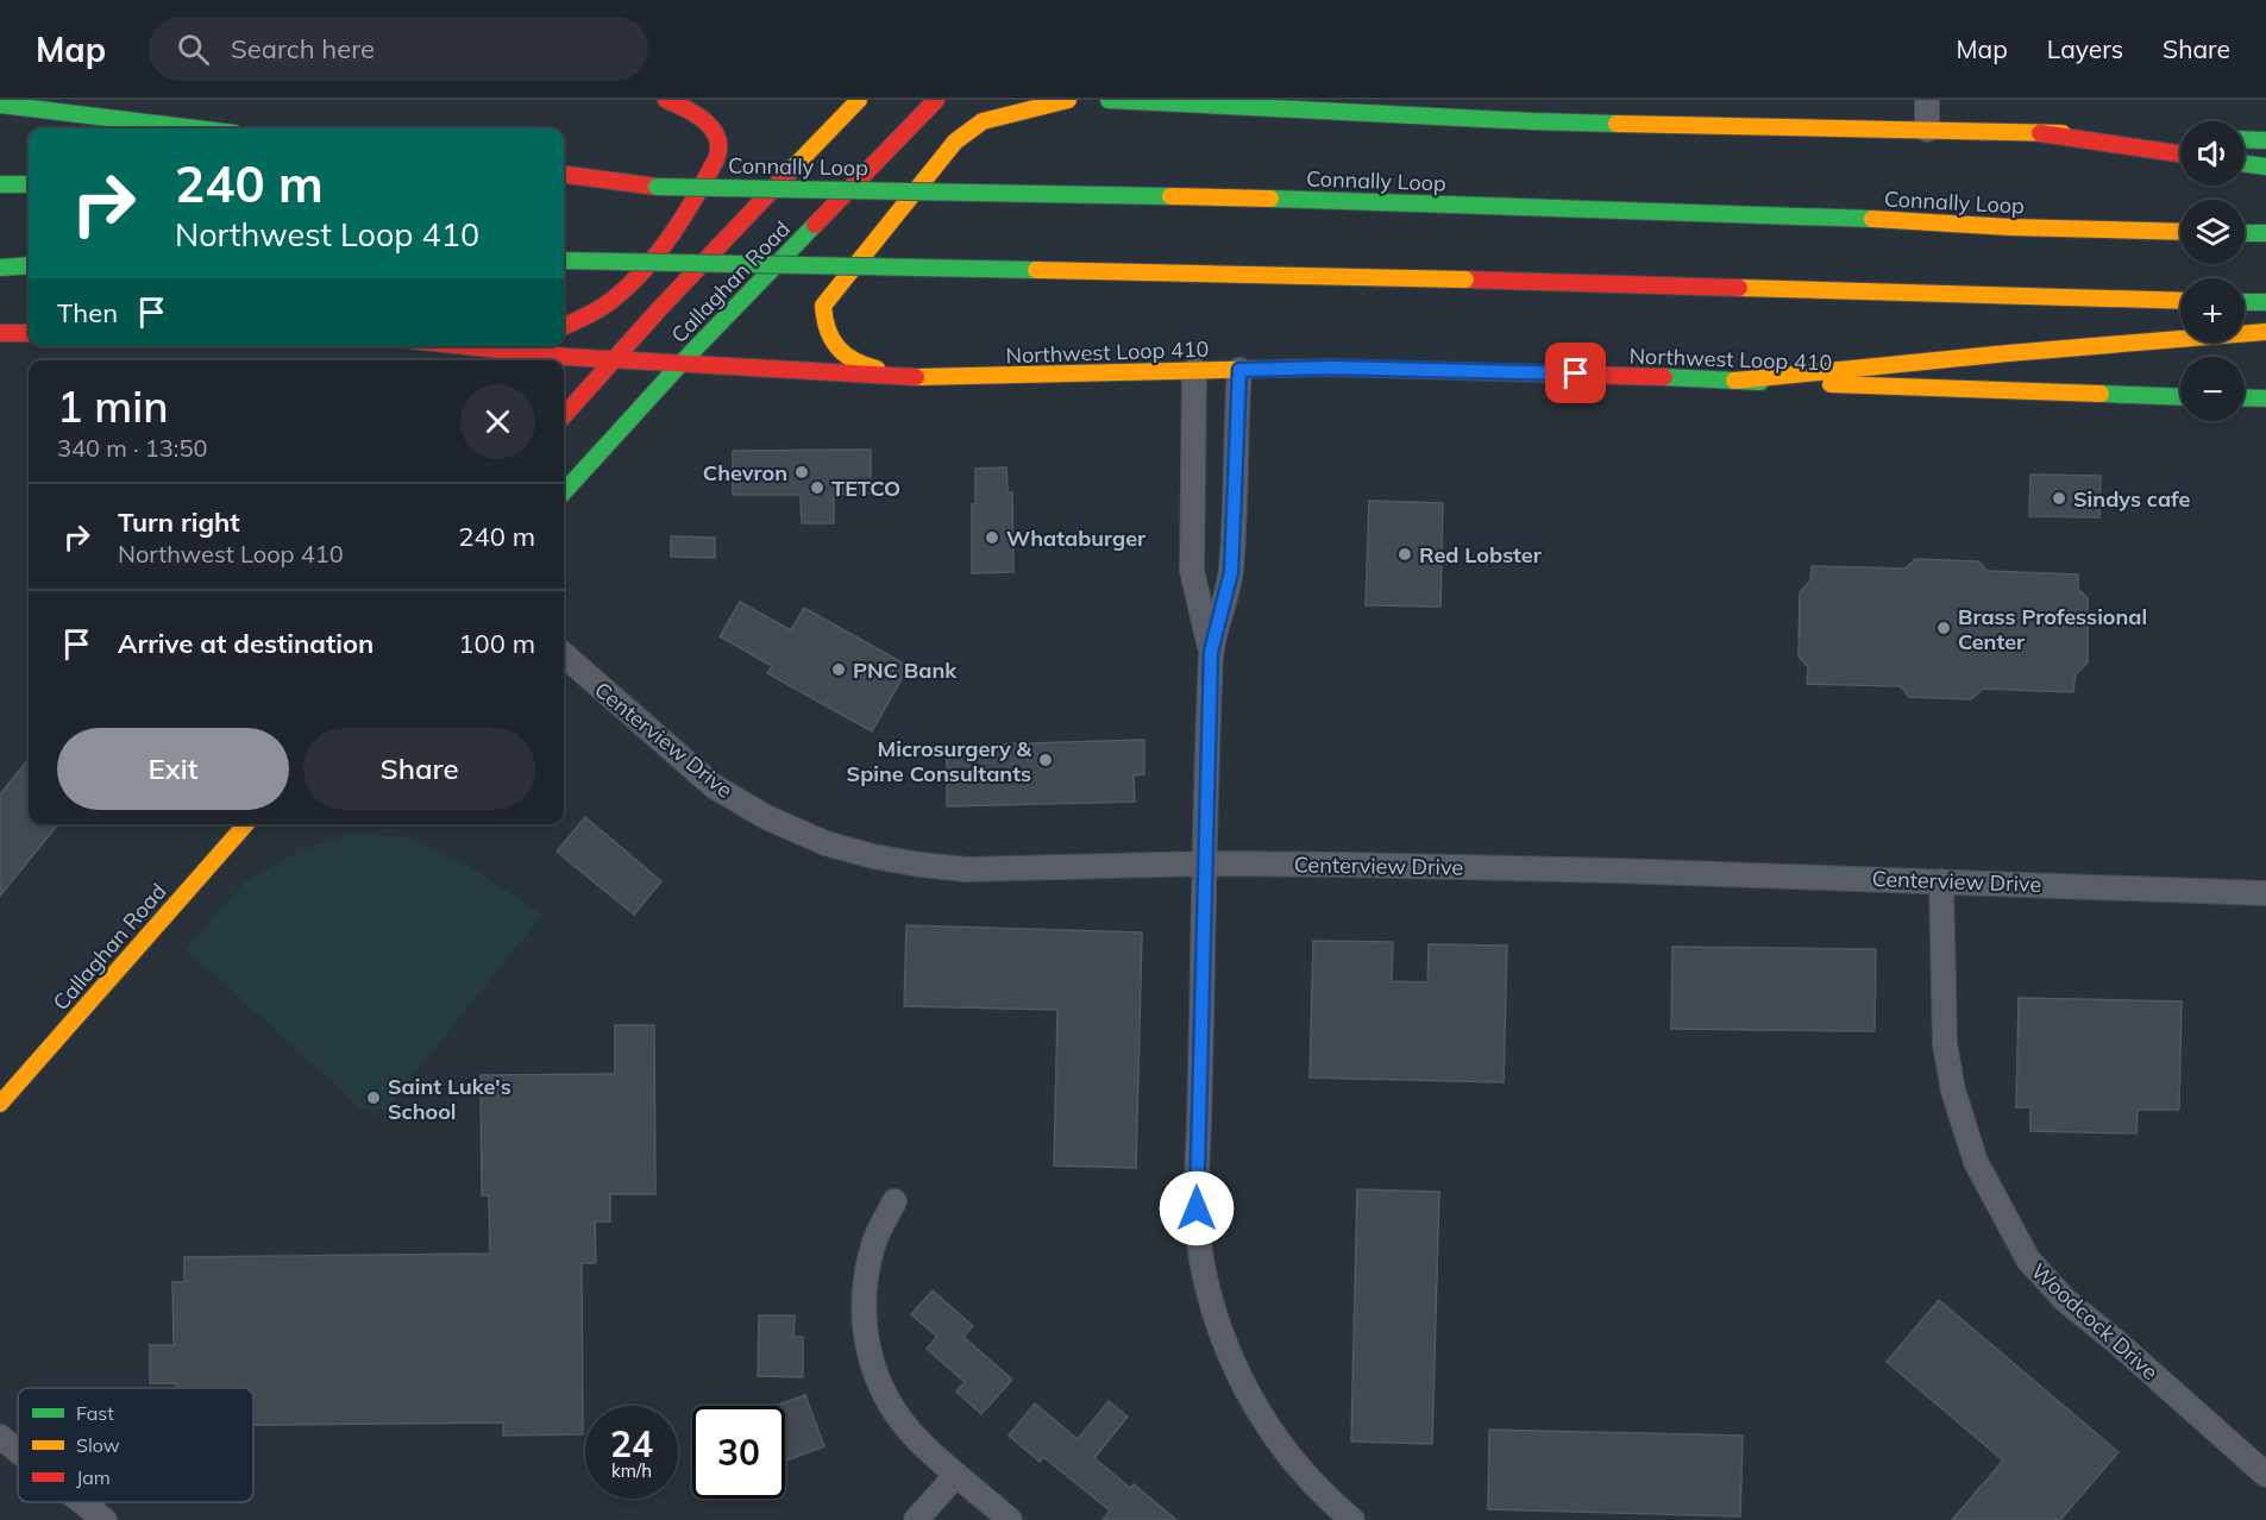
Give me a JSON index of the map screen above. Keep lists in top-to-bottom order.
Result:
{
  "streets": {
    "main road": ["Connally Loop", "Callaghan Road", "Northwest Loop 410"],
    "street": ["Centerview Drive", "Woodcock Drive"]
  },
  "crossings": [
    ["Callaghan Road", "Northwest Loop 410"],
    ["Centerview Drive", "Woodcock Drive"]
  ],
  "places": [
    "Chevron",
    "TETCO",
    "Sindys cafe",
    "Whataburger",
    "Red Lobster",
    "Brass Professional Center",
    "PNC Bank",
    "Microsurgery & Spine Consultants",
    "Saint Luke's School"
  ],
  "legend": ["Fast", "Slow", "Jam"],
  "page": {
    "header": "Map",
    "search": "Search here",
    "nav": ["Map", "Layers", "Share"],
    "map_buttons": ["+", "−"],
    "turn": ["240 m", "Northwest Loop 410"],
    "then": "Then",
    "heading": ["1 min", "340 m · 13:50"],
    "list": [
      {
        "name": "Turn right",
        "note": "Northwest Loop 410",
        "value": "240 m"
      },
      {
        "name": "Arrive at destination",
        "value": "100 m"
      }
    ],
    "buttons": ["Exit", "Share"],
    "speed": "24 km/h",
    "limit": "30"
  }
}
